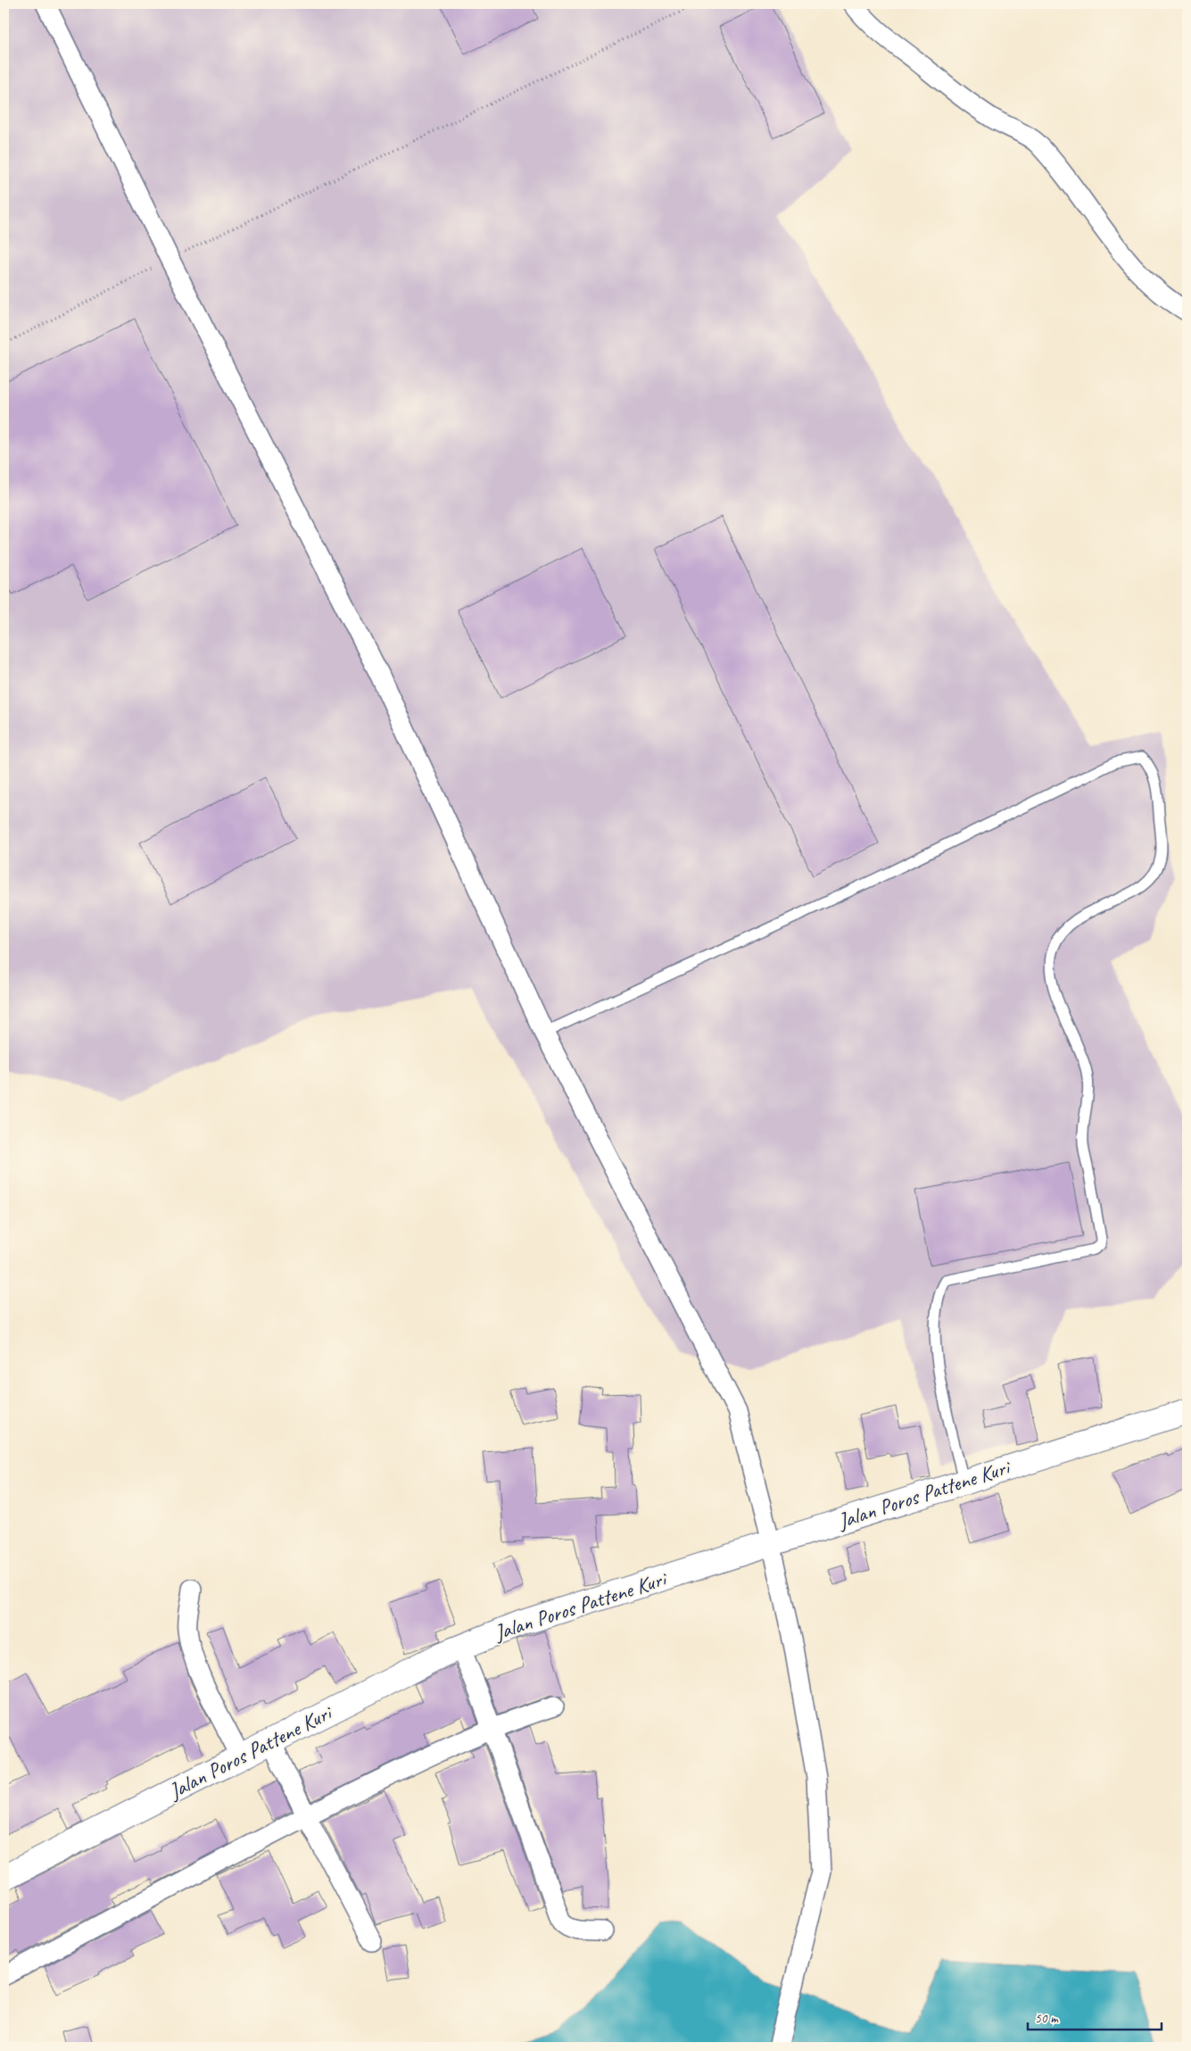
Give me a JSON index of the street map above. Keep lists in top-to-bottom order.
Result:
{
  "streets": {
    "street": ["Jalan Poros Pattene Kuri"]
  },
  "scale_bar": "50 m"
}
